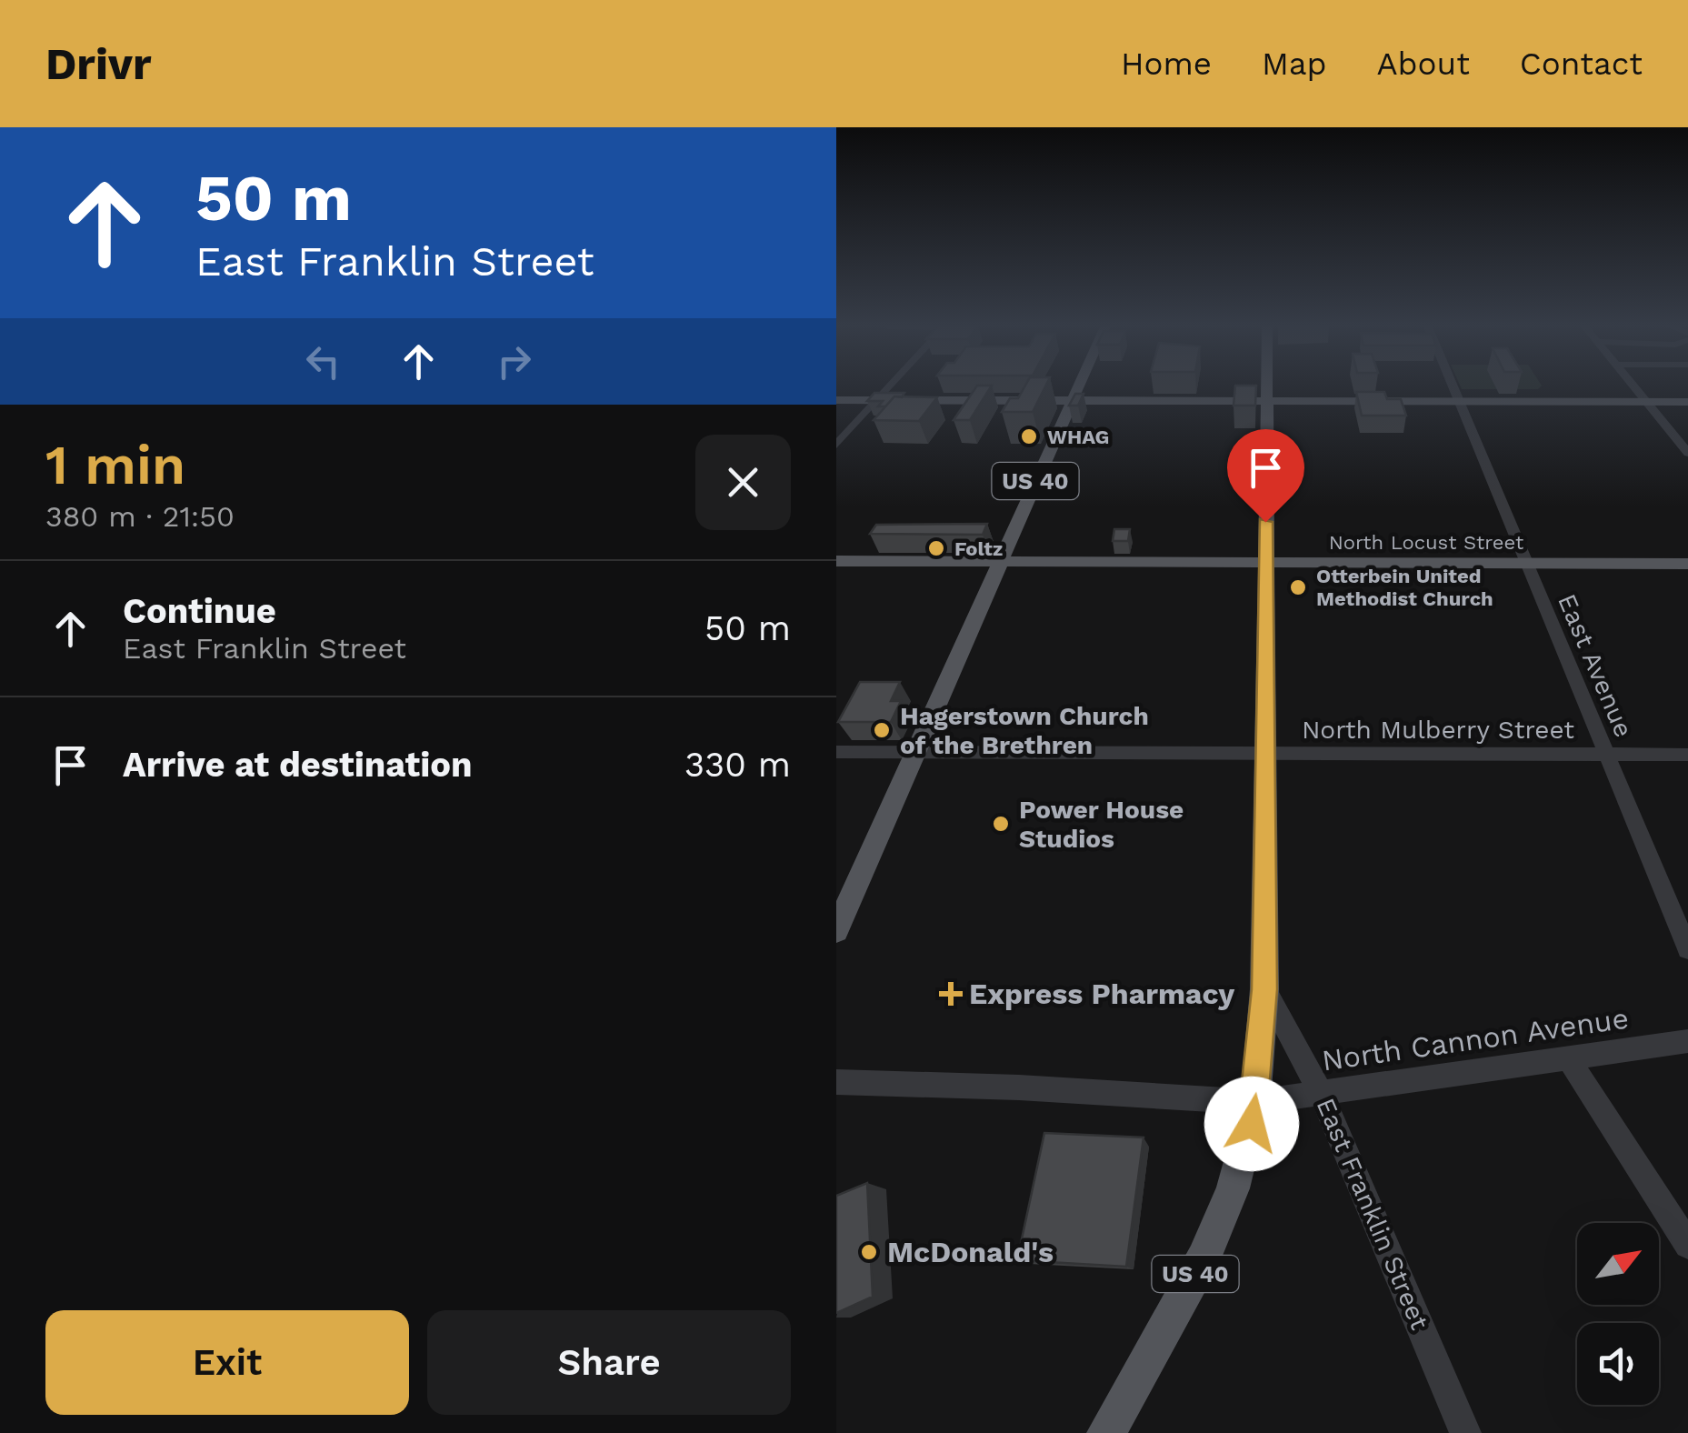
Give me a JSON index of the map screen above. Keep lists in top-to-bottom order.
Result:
{
  "streets": {
    "main road": ["US 40", "North Locust Street", "East Franklin Street"],
    "street": ["East Avenue", "North Mulberry Street", "North Cannon Avenue"]
  },
  "crossings": [
    ["US 40", "North Locust Street"],
    ["US 40", "North Mulberry Street"],
    ["US 40", "North Cannon Avenue"],
    ["US 40", "East Franklin Street"],
    ["North Locust Street", "East Avenue"],
    ["North Locust Street", "East Franklin Street"],
    ["East Avenue", "North Mulberry Street"],
    ["North Mulberry Street", "East Franklin Street"],
    ["North Cannon Avenue", "East Franklin Street"]
  ],
  "places": {
    "other": [
      "WHAG",
      "Foltz",
      "Otterbein United Methodist Church",
      "Hagerstown Church of the Brethren",
      "Power House Studios",
      "McDonald's"
    ],
    "health": ["Express Pharmacy"]
  },
  "north": "top right",
  "page": {
    "header": "Drivr",
    "nav": [
      "Home",
      "Map",
      "About",
      "Contact"
    ],
    "turn": ["50 m", "East Franklin Street"],
    "heading": ["1 min", "380 m · 21:50"],
    "list": [
      {
        "name": "Continue",
        "note": "East Franklin Street",
        "value": "50 m"
      },
      {
        "name": "Arrive at destination",
        "value": "330 m"
      }
    ],
    "buttons": ["Exit", "Share"]
  }
}
